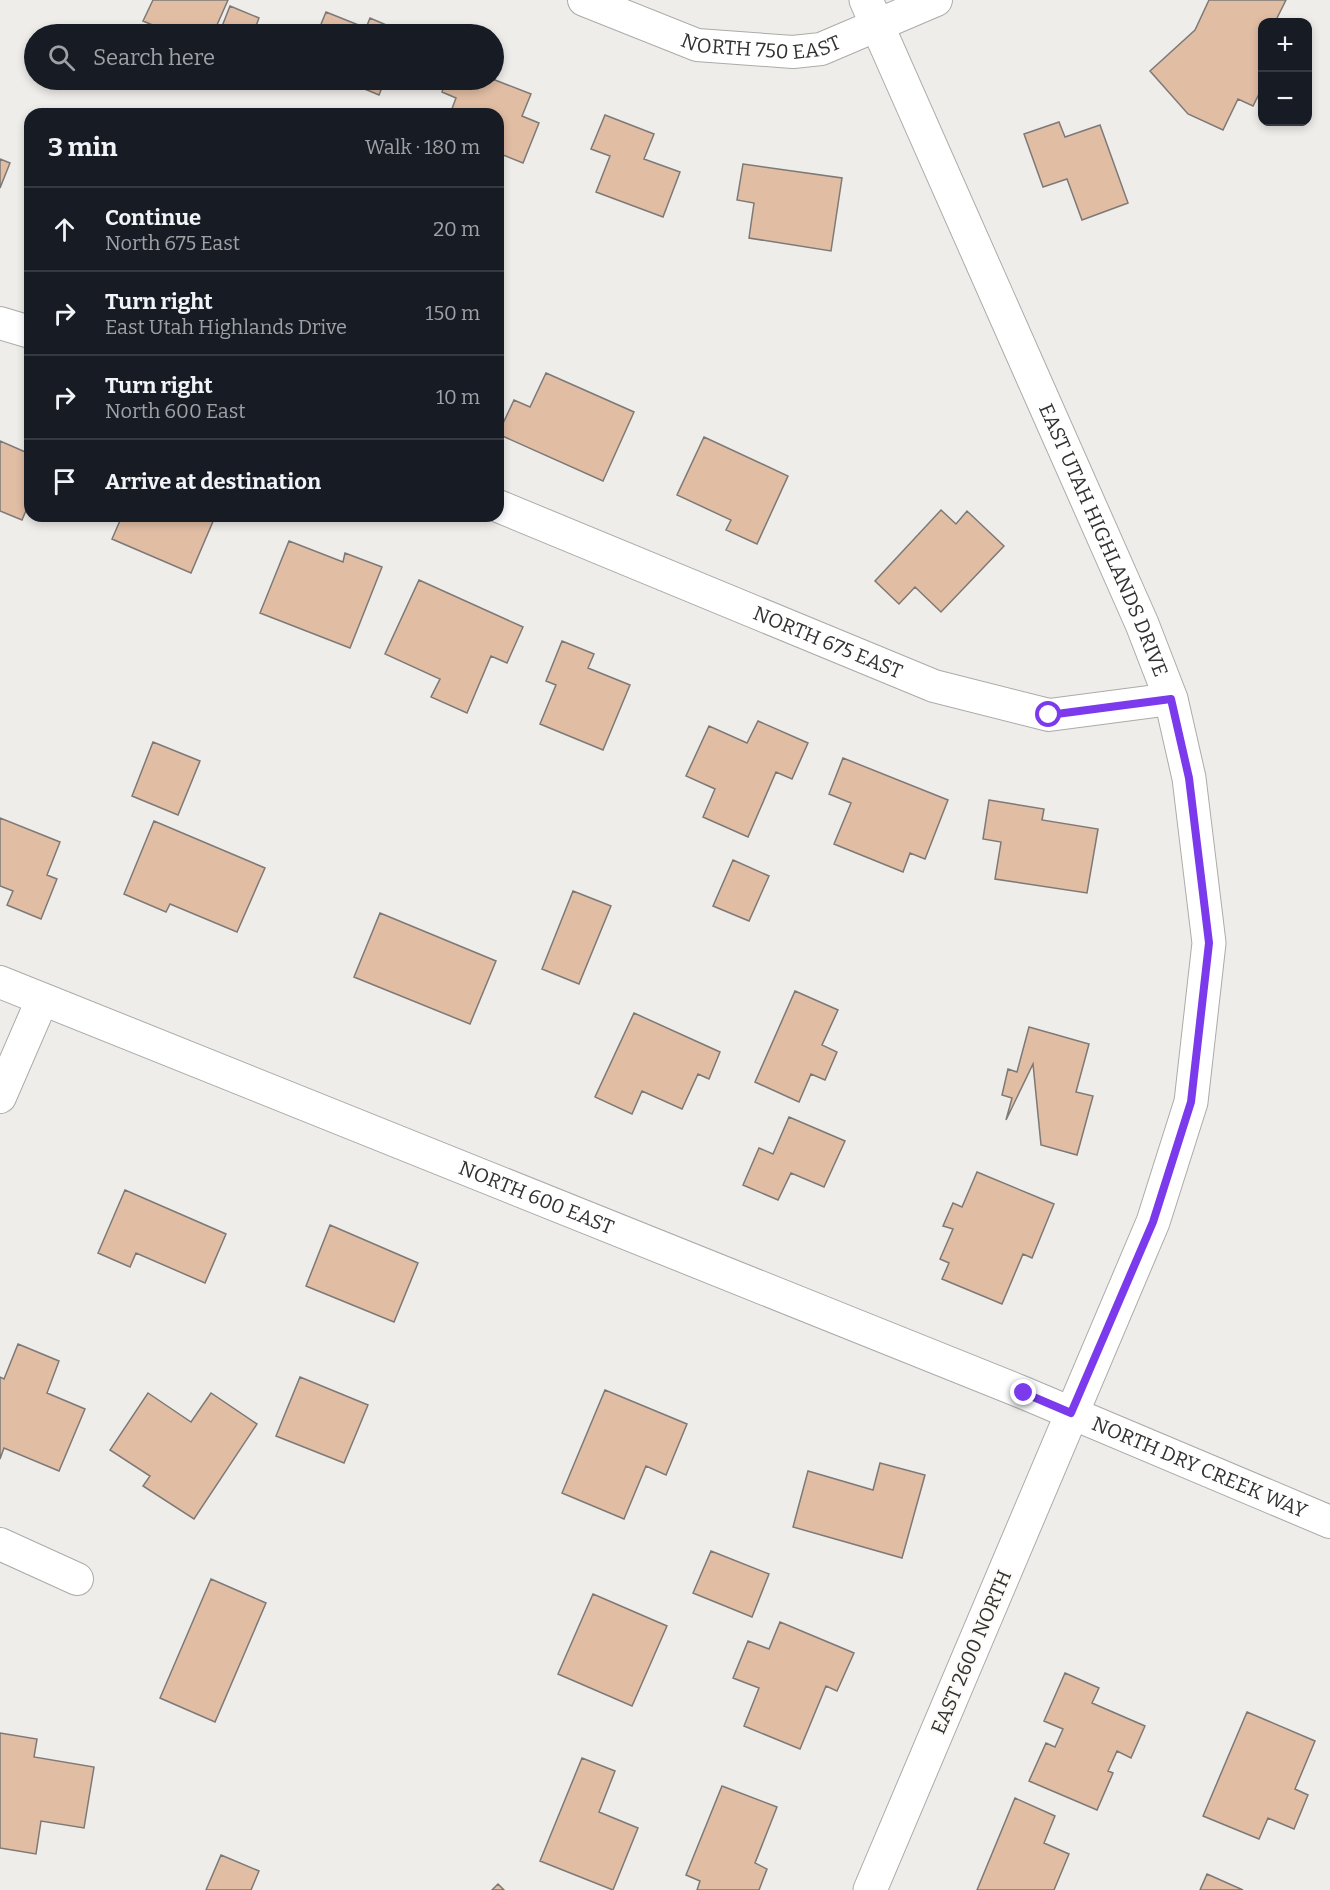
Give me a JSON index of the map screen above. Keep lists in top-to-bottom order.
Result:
{
  "streets": {
    "street": [
      "NORTH 750 EAST",
      "EAST UTAH HIGHLANDS DRIVE",
      "NORTH 675 EAST",
      "NORTH 600 EAST",
      "NORTH DRY CREEK WAY",
      "EAST 2600 NORTH"
    ]
  },
  "crossings": [
    ["NORTH 750 EAST", "EAST UTAH HIGHLANDS DRIVE"],
    ["EAST UTAH HIGHLANDS DRIVE", "NORTH 675 EAST"],
    ["EAST UTAH HIGHLANDS DRIVE", "NORTH 600 EAST"],
    ["EAST UTAH HIGHLANDS DRIVE", "NORTH DRY CREEK WAY"],
    ["EAST UTAH HIGHLANDS DRIVE", "EAST 2600 NORTH"],
    ["NORTH 600 EAST", "NORTH DRY CREEK WAY"],
    ["NORTH 600 EAST", "EAST 2600 NORTH"],
    ["NORTH DRY CREEK WAY", "EAST 2600 NORTH"]
  ],
  "page": {
    "map_buttons": ["+", "−"],
    "search": "Search here",
    "heading": ["3 min", "Walk · 180 m"],
    "list": [
      ["Continue", "North 675 East", "20 m"],
      ["Turn right", "East Utah Highlands Drive", "150 m"],
      ["Turn right", "North 600 East", "10 m"],
      "Arrive at destination"
    ]
  }
}
